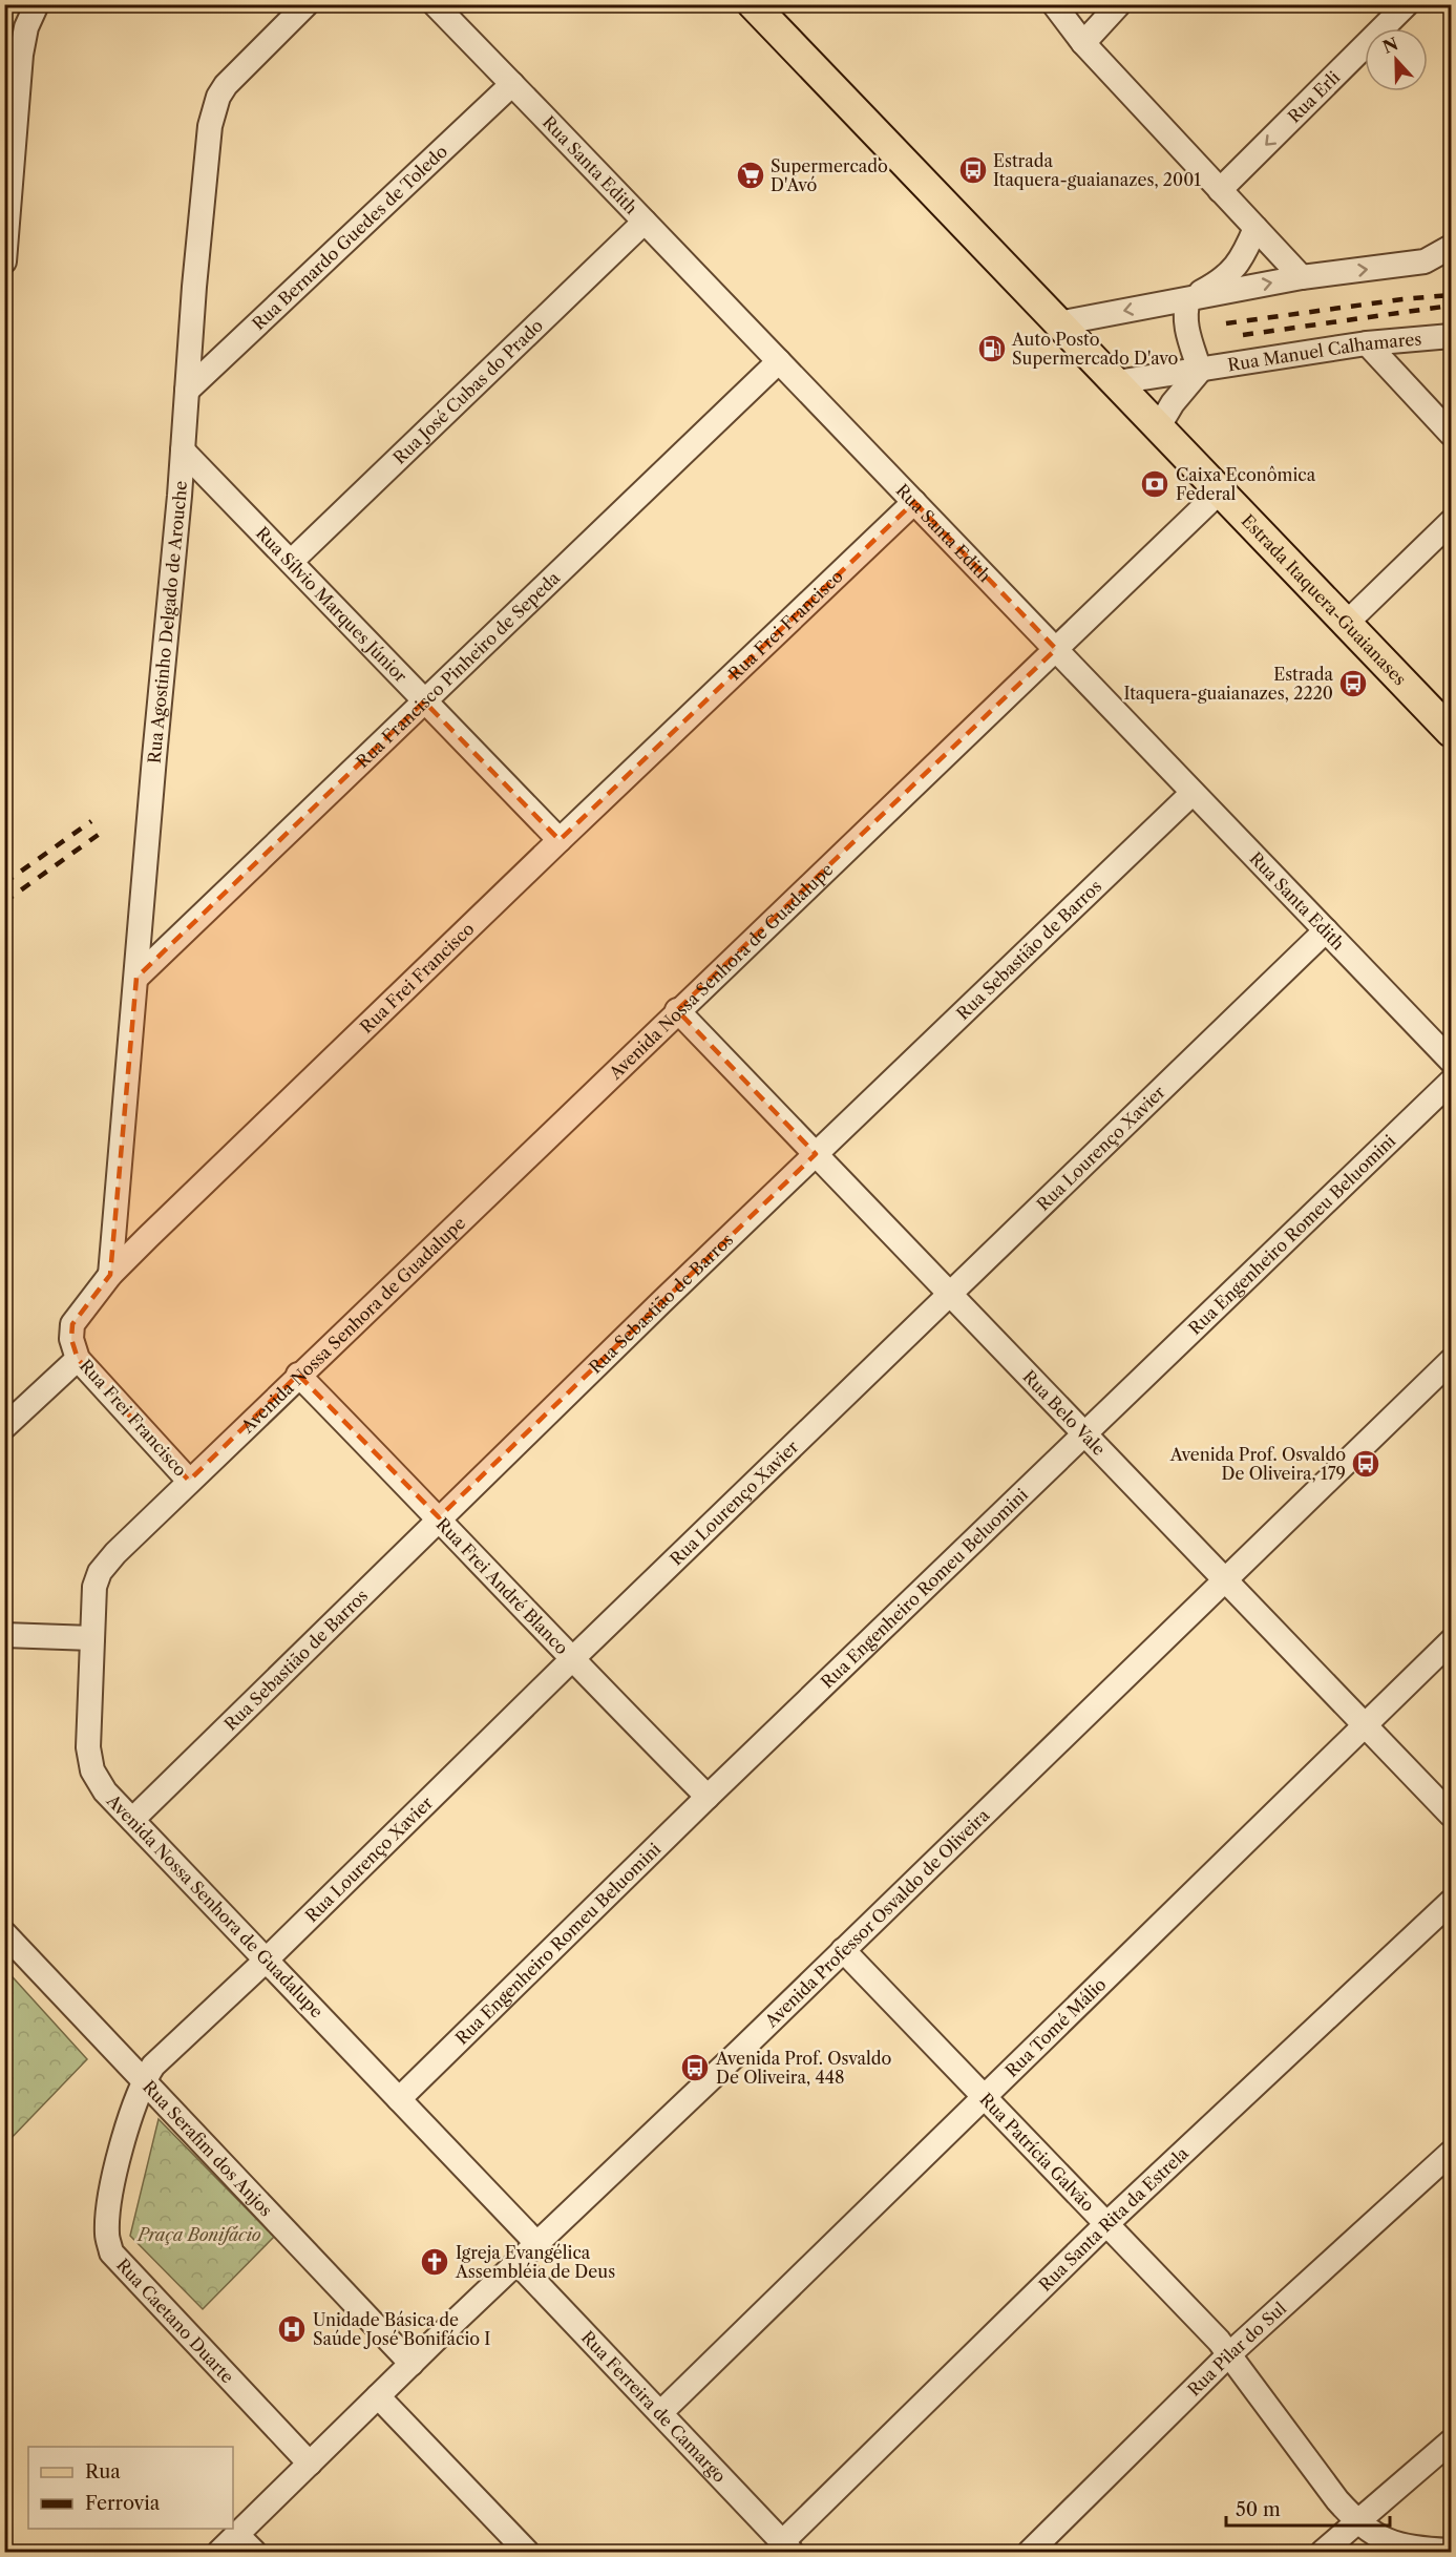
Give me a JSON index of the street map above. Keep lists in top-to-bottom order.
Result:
{
  "streets": {
    "main road": ["Estrada Itaquera-Guaianases"],
    "street": [
      "Rua Erli",
      "Rua Santa Edith",
      "Rua Bernardo Guedes de Toledo",
      "Rua Manuel Calhamares",
      "Rua José Cubas do Prado",
      "Rua Sílvio Marques Júnior",
      "Rua Agostinho Delgado de Arouche",
      "Rua Frei Francisco",
      "Rua Francisco Pinheiro de Sepeda",
      "Rua Sebastião de Barros",
      "Avenida Nossa Senhora de Guadalupe",
      "Rua Lourenço Xavier",
      "Rua Engenheiro Romeu Beluomini",
      "Rua Belo Vale",
      "Rua Frei André Blanco",
      "Avenida Professor Osvaldo de Oliveira",
      "Rua Tomé Málio",
      "Rua Serafim dos Anjos",
      "Rua Patrícia Galvão",
      "Rua Santa Rita da Estrela",
      "Rua Caetano Duarte",
      "Rua Pilar do Sul",
      "Rua Ferreira de Camargo"
    ]
  },
  "crossings": [
    ["Rua Santa Edith", "Rua Bernardo Guedes de Toledo"],
    ["Rua Santa Edith", "Rua José Cubas do Prado"],
    ["Rua Santa Edith", "Rua Frei Francisco"],
    ["Rua Santa Edith", "Rua Francisco Pinheiro de Sepeda"],
    ["Rua Santa Edith", "Rua Sebastião de Barros"],
    ["Rua Santa Edith", "Avenida Nossa Senhora de Guadalupe"],
    ["Rua Santa Edith", "Rua Lourenço Xavier"],
    ["Rua Bernardo Guedes de Toledo", "Rua Agostinho Delgado de Arouche"],
    ["Rua Manuel Calhamares", "Estrada Itaquera-Guaianases"],
    ["Rua José Cubas do Prado", "Rua Sílvio Marques Júnior"],
    ["Estrada Itaquera-Guaianases", "Avenida Nossa Senhora de Guadalupe"],
    ["Rua Sílvio Marques Júnior", "Rua Agostinho Delgado de Arouche"],
    ["Rua Sílvio Marques Júnior", "Rua Frei Francisco"],
    ["Rua Sílvio Marques Júnior", "Rua Francisco Pinheiro de Sepeda"],
    ["Rua Agostinho Delgado de Arouche", "Rua Frei Francisco"],
    ["Rua Agostinho Delgado de Arouche", "Rua Francisco Pinheiro de Sepeda"],
    ["Rua Frei Francisco", "Avenida Nossa Senhora de Guadalupe"],
    ["Rua Sebastião de Barros", "Avenida Nossa Senhora de Guadalupe"],
    ["Rua Sebastião de Barros", "Rua Belo Vale"],
    ["Rua Sebastião de Barros", "Rua Frei André Blanco"],
    ["Avenida Nossa Senhora de Guadalupe", "Rua Lourenço Xavier"],
    ["Avenida Nossa Senhora de Guadalupe", "Rua Engenheiro Romeu Beluomini"],
    ["Avenida Nossa Senhora de Guadalupe", "Rua Belo Vale"],
    ["Avenida Nossa Senhora de Guadalupe", "Rua Frei André Blanco"],
    ["Avenida Nossa Senhora de Guadalupe", "Avenida Professor Osvaldo de Oliveira"],
    ["Rua Lourenço Xavier", "Rua Belo Vale"],
    ["Rua Lourenço Xavier", "Rua Frei André Blanco"],
    ["Rua Lourenço Xavier", "Rua Serafim dos Anjos"],
    ["Rua Lourenço Xavier", "Rua Caetano Duarte"],
    ["Rua Engenheiro Romeu Beluomini", "Rua Belo Vale"],
    ["Rua Engenheiro Romeu Beluomini", "Rua Frei André Blanco"],
    ["Rua Belo Vale", "Avenida Professor Osvaldo de Oliveira"],
    ["Rua Belo Vale", "Rua Tomé Málio"],
    ["Avenida Professor Osvaldo de Oliveira", "Rua Serafim dos Anjos"],
    ["Avenida Professor Osvaldo de Oliveira", "Rua Patrícia Galvão"],
    ["Avenida Professor Osvaldo de Oliveira", "Rua Caetano Duarte"],
    ["Avenida Professor Osvaldo de Oliveira", "Rua Ferreira de Camargo"],
    ["Rua Tomé Málio", "Rua Patrícia Galvão"],
    ["Rua Tomé Málio", "Rua Ferreira de Camargo"],
    ["Rua Serafim dos Anjos", "Rua Caetano Duarte"],
    ["Rua Patrícia Galvão", "Rua Santa Rita da Estrela"],
    ["Rua Patrícia Galvão", "Rua Pilar do Sul"],
    ["Rua Santa Rita da Estrela", "Rua Ferreira de Camargo"]
  ],
  "one_way": ["Rua Erli"],
  "parks": ["Praça Bonifácio"],
  "places": {
    "bus stop": [
      "Estrada Itaquera-guaianazes, 2001",
      "Estrada Itaquera-guaianazes, 2220",
      "Avenida Prof. Osvaldo De Oliveira, 179",
      "Avenida Prof. Osvaldo De Oliveira, 448"
    ],
    "supermarket": ["Supermercado D'Avó"],
    "fuel station": ["Auto Posto Supermercado D'avo"],
    "bank": ["Caixa Econômica Federal"],
    "church": ["Igreja Evangélica Assembléia de Deus"],
    "hospital": ["Unidade Básica de Saúde José Bonifácio I"]
  },
  "legend": ["Rua", "Ferrovia"],
  "scale_bar": "50 m",
  "north": "top"
}
